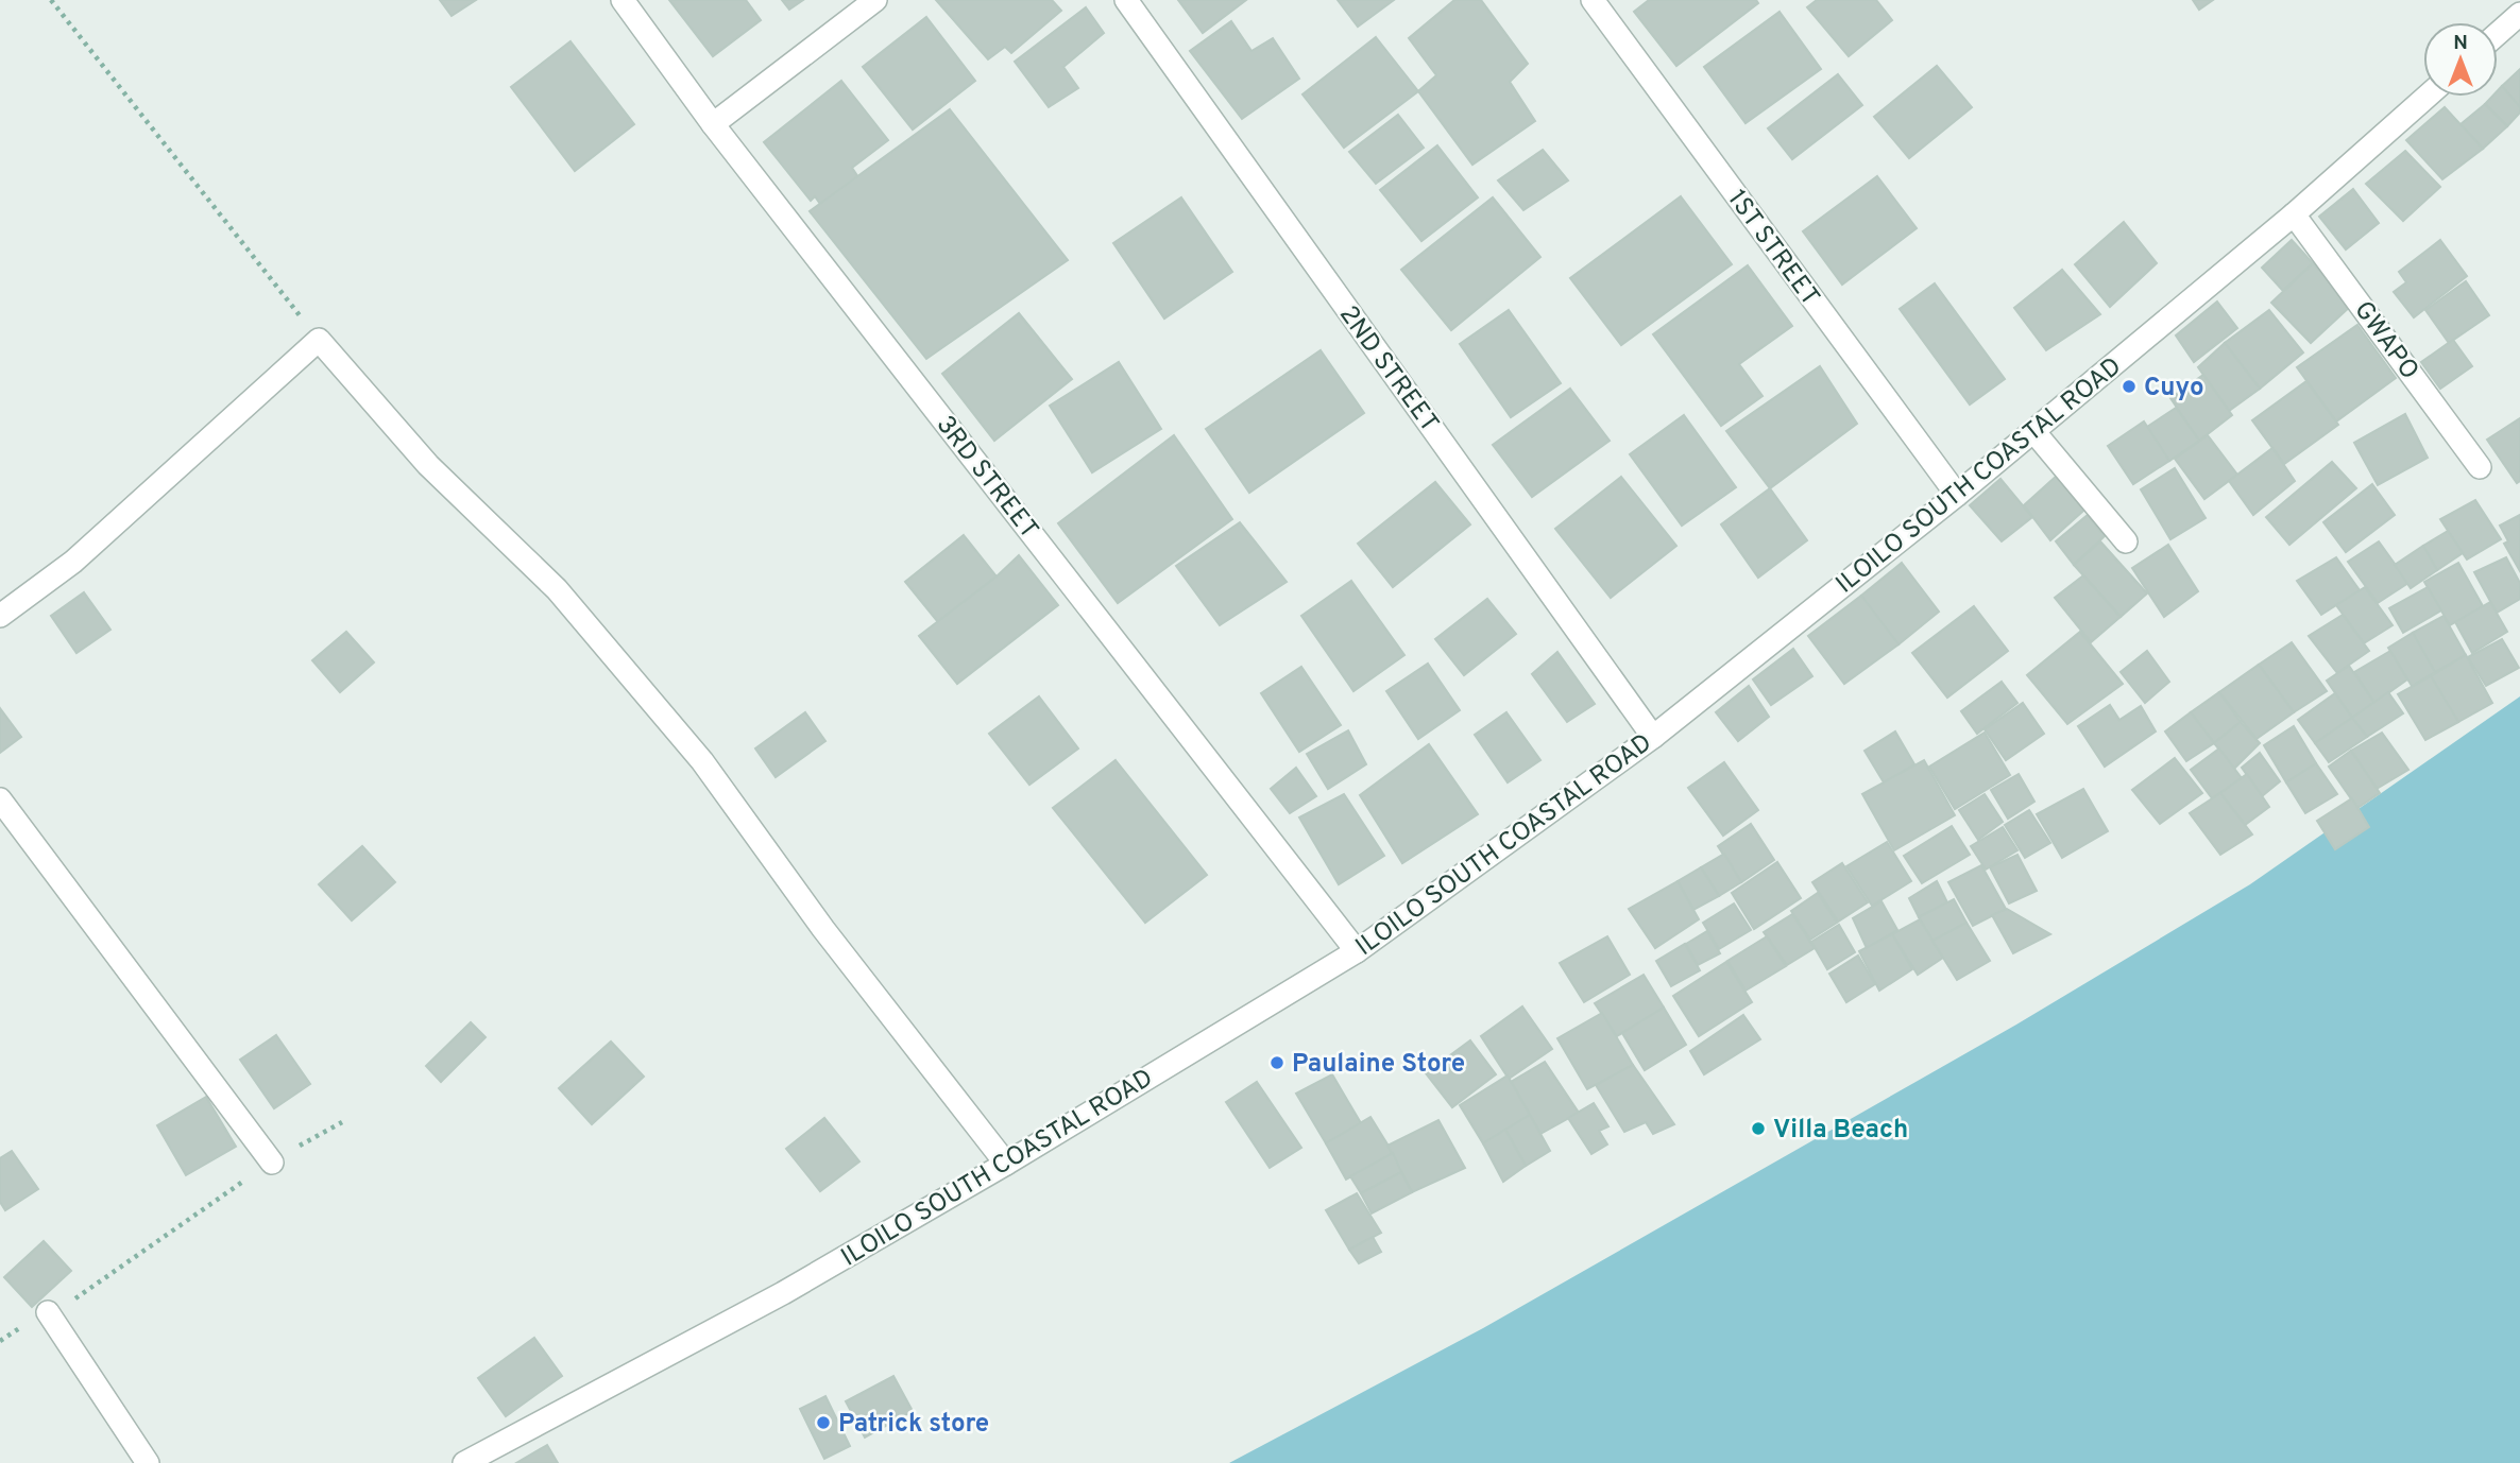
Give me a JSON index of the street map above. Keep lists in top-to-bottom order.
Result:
{
  "streets": {
    "street": [
      "1ST STREET",
      "GWAPO",
      "2ND STREET",
      "ILOILO SOUTH COASTAL ROAD",
      "3RD STREET"
    ]
  },
  "crossings": [
    ["1ST STREET", "ILOILO SOUTH COASTAL ROAD"],
    ["GWAPO", "ILOILO SOUTH COASTAL ROAD"],
    ["2ND STREET", "ILOILO SOUTH COASTAL ROAD"],
    ["ILOILO SOUTH COASTAL ROAD", "3RD STREET"]
  ],
  "places": [
    "Cuyo",
    "Paulaine Store",
    "Villa Beach",
    "Patrick store"
  ],
  "north": "top"
}
